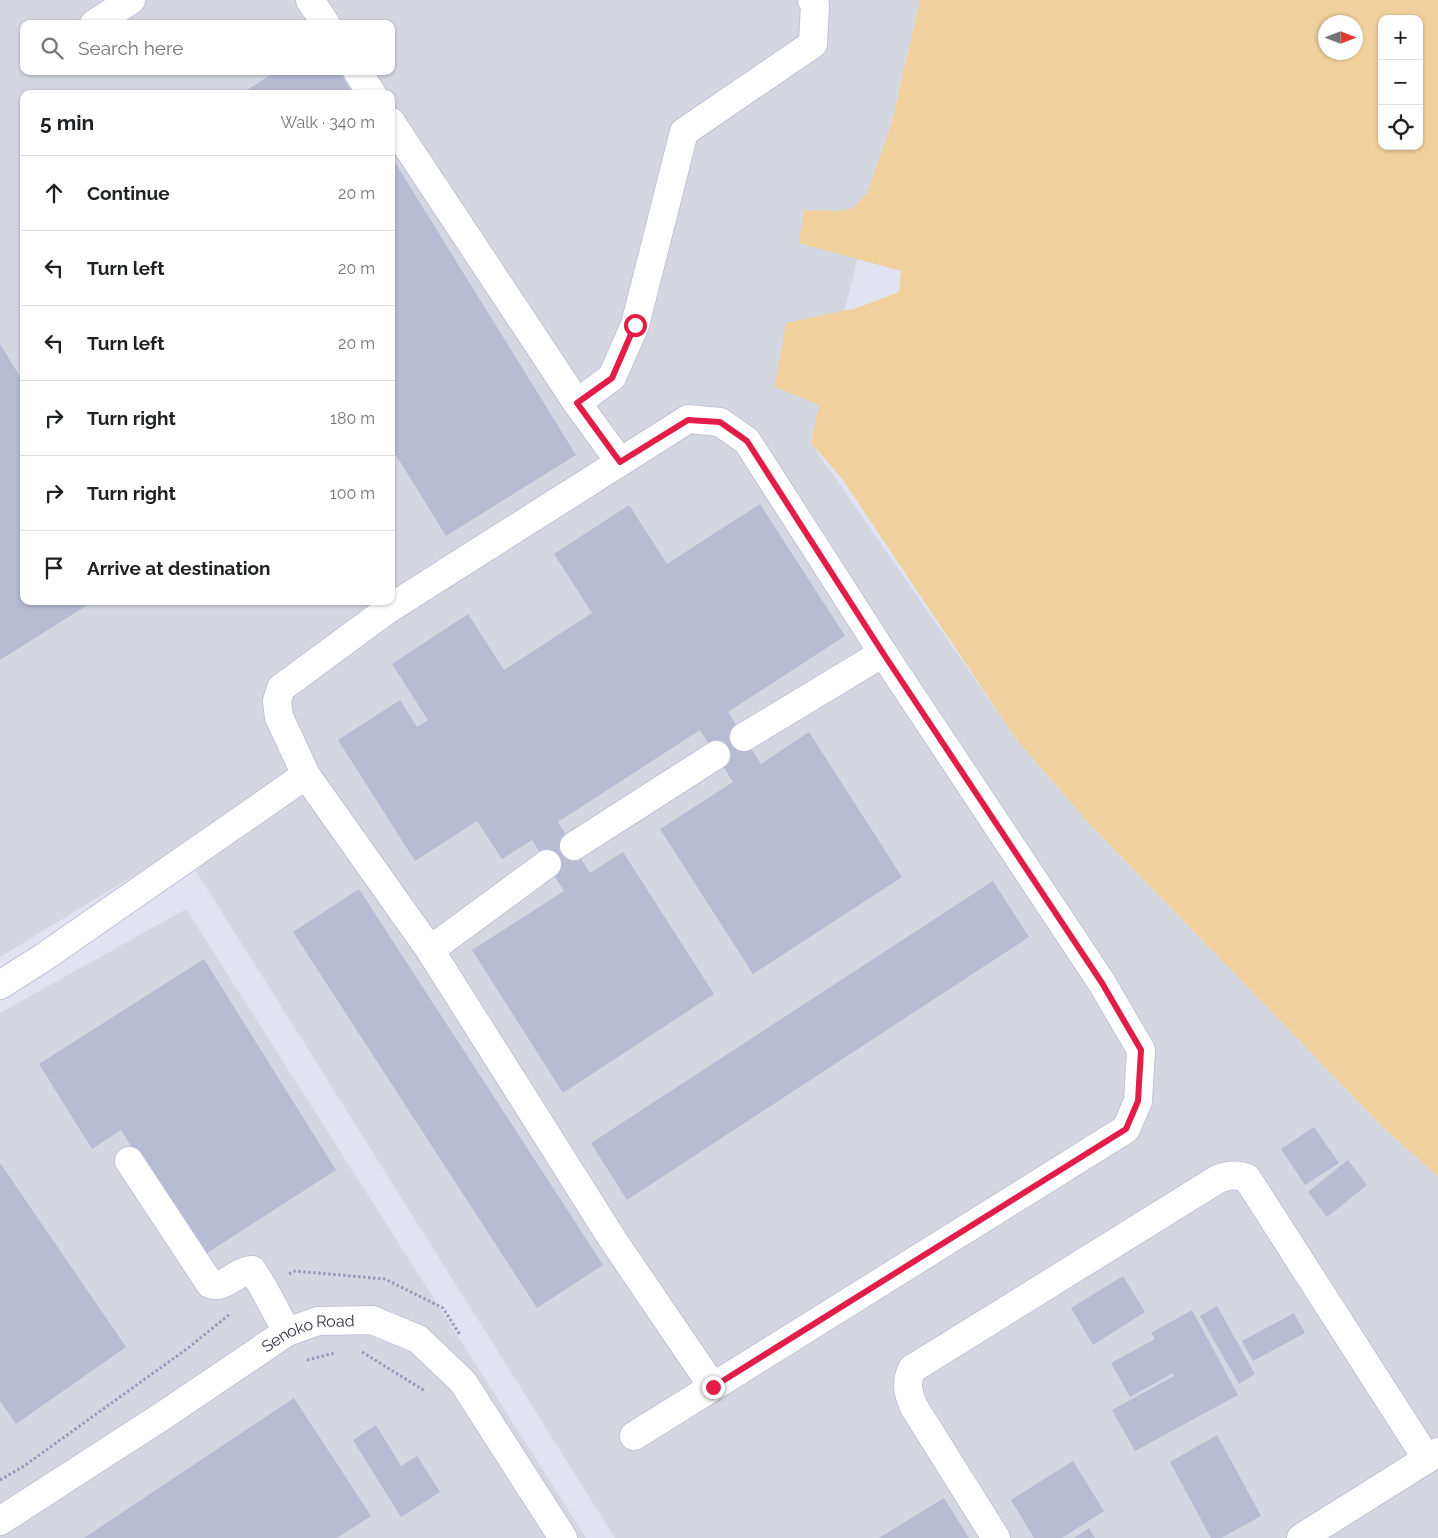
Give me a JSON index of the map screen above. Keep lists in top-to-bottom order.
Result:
{
  "streets": {
    "street": ["Senoko Road"]
  },
  "north": "right",
  "page": {
    "map_buttons": ["+", "−"],
    "search": "Search here",
    "heading": ["5 min", "Walk · 340 m"],
    "list": [
      ["Continue", "20 m"],
      ["Turn left", "20 m"],
      ["Turn left", "20 m"],
      ["Turn right", "180 m"],
      ["Turn right", "100 m"],
      "Arrive at destination"
    ]
  }
}
